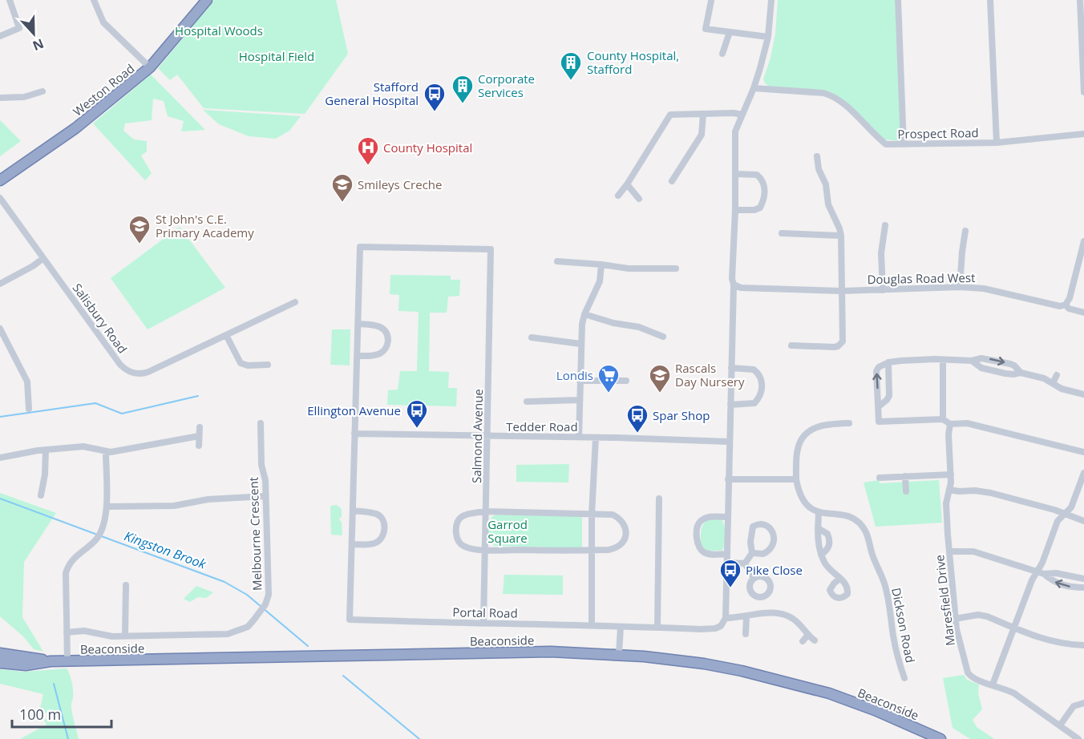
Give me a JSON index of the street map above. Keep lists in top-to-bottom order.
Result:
{
  "streets": {
    "highway": ["Weston Road", "Beaconside"],
    "street": [
      "Prospect Road",
      "Douglas Road West",
      "Salisbury Road",
      "Tedder Road",
      "Salmond Avenue",
      "Melbourne Crescent",
      "Maresfield Drive",
      "Portal Road",
      "Dickson Road"
    ]
  },
  "crossings": [
    ["Tedder Road", "Salmond Avenue"],
    ["Salmond Avenue", "Portal Road"]
  ],
  "water": ["Kingston Brook"],
  "parks": ["Hospital Woods", "Hospital Field", "Garrod Square"],
  "places": {
    "building": ["County Hospital, Stafford", "Corporate Services"],
    "bus stop": [
      "Stafford General Hospital",
      "Ellington Avenue",
      "Spar Shop",
      "Pike Close"
    ],
    "hospital": ["County Hospital"],
    "school or university": ["Smileys Creche", "St John's C.E. Primary Academy", "Rascals Day Nursery"],
    "supermarket": ["Londis"]
  },
  "scale_bar": "100 m",
  "north": "bottom"
}
